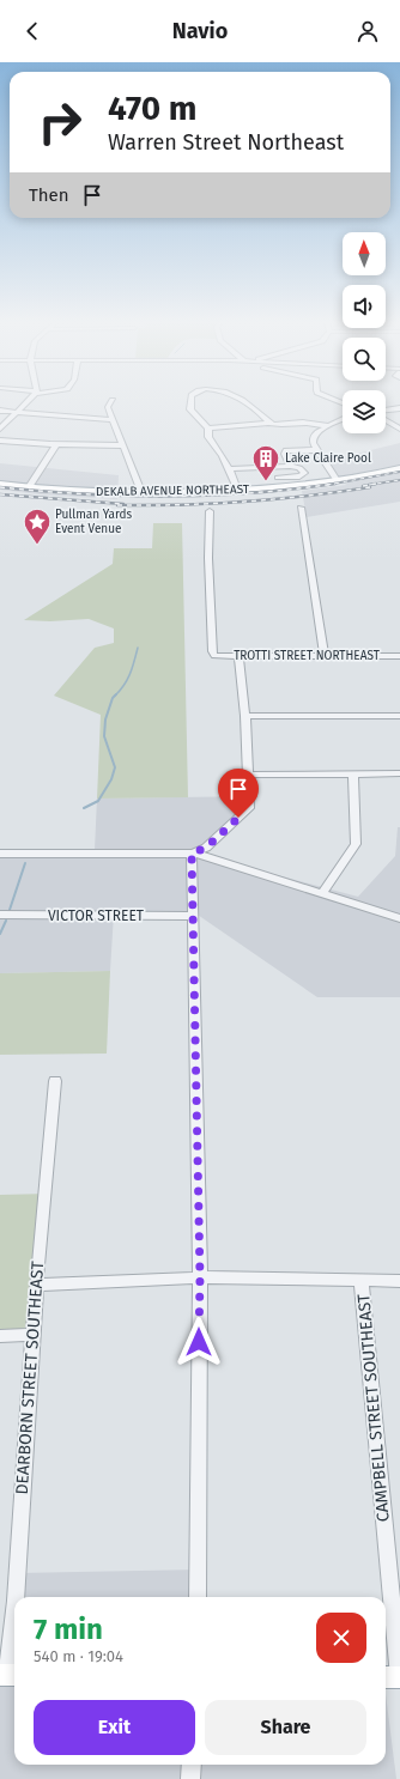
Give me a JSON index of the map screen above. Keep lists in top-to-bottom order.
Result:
{
  "streets": {
    "main road": ["DEKALB AVENUE NORTHEAST"],
    "street": [
      "TROTTI STREET NORTHEAST",
      "VICTOR STREET",
      "DEARBORN STREET SOUTHEAST",
      "CAMPBELL STREET SOUTHEAST"
    ]
  },
  "places": {
    "building": ["Lake Claire Pool"],
    "place": ["Pullman Yards Event Venue"]
  },
  "north": "top",
  "page": {
    "header": "Navio",
    "turn": ["470 m", "Warren Street Northeast"],
    "then": "Then",
    "heading": ["7 min", "540 m · 19:04"],
    "buttons": ["Exit", "Share"]
  }
}
